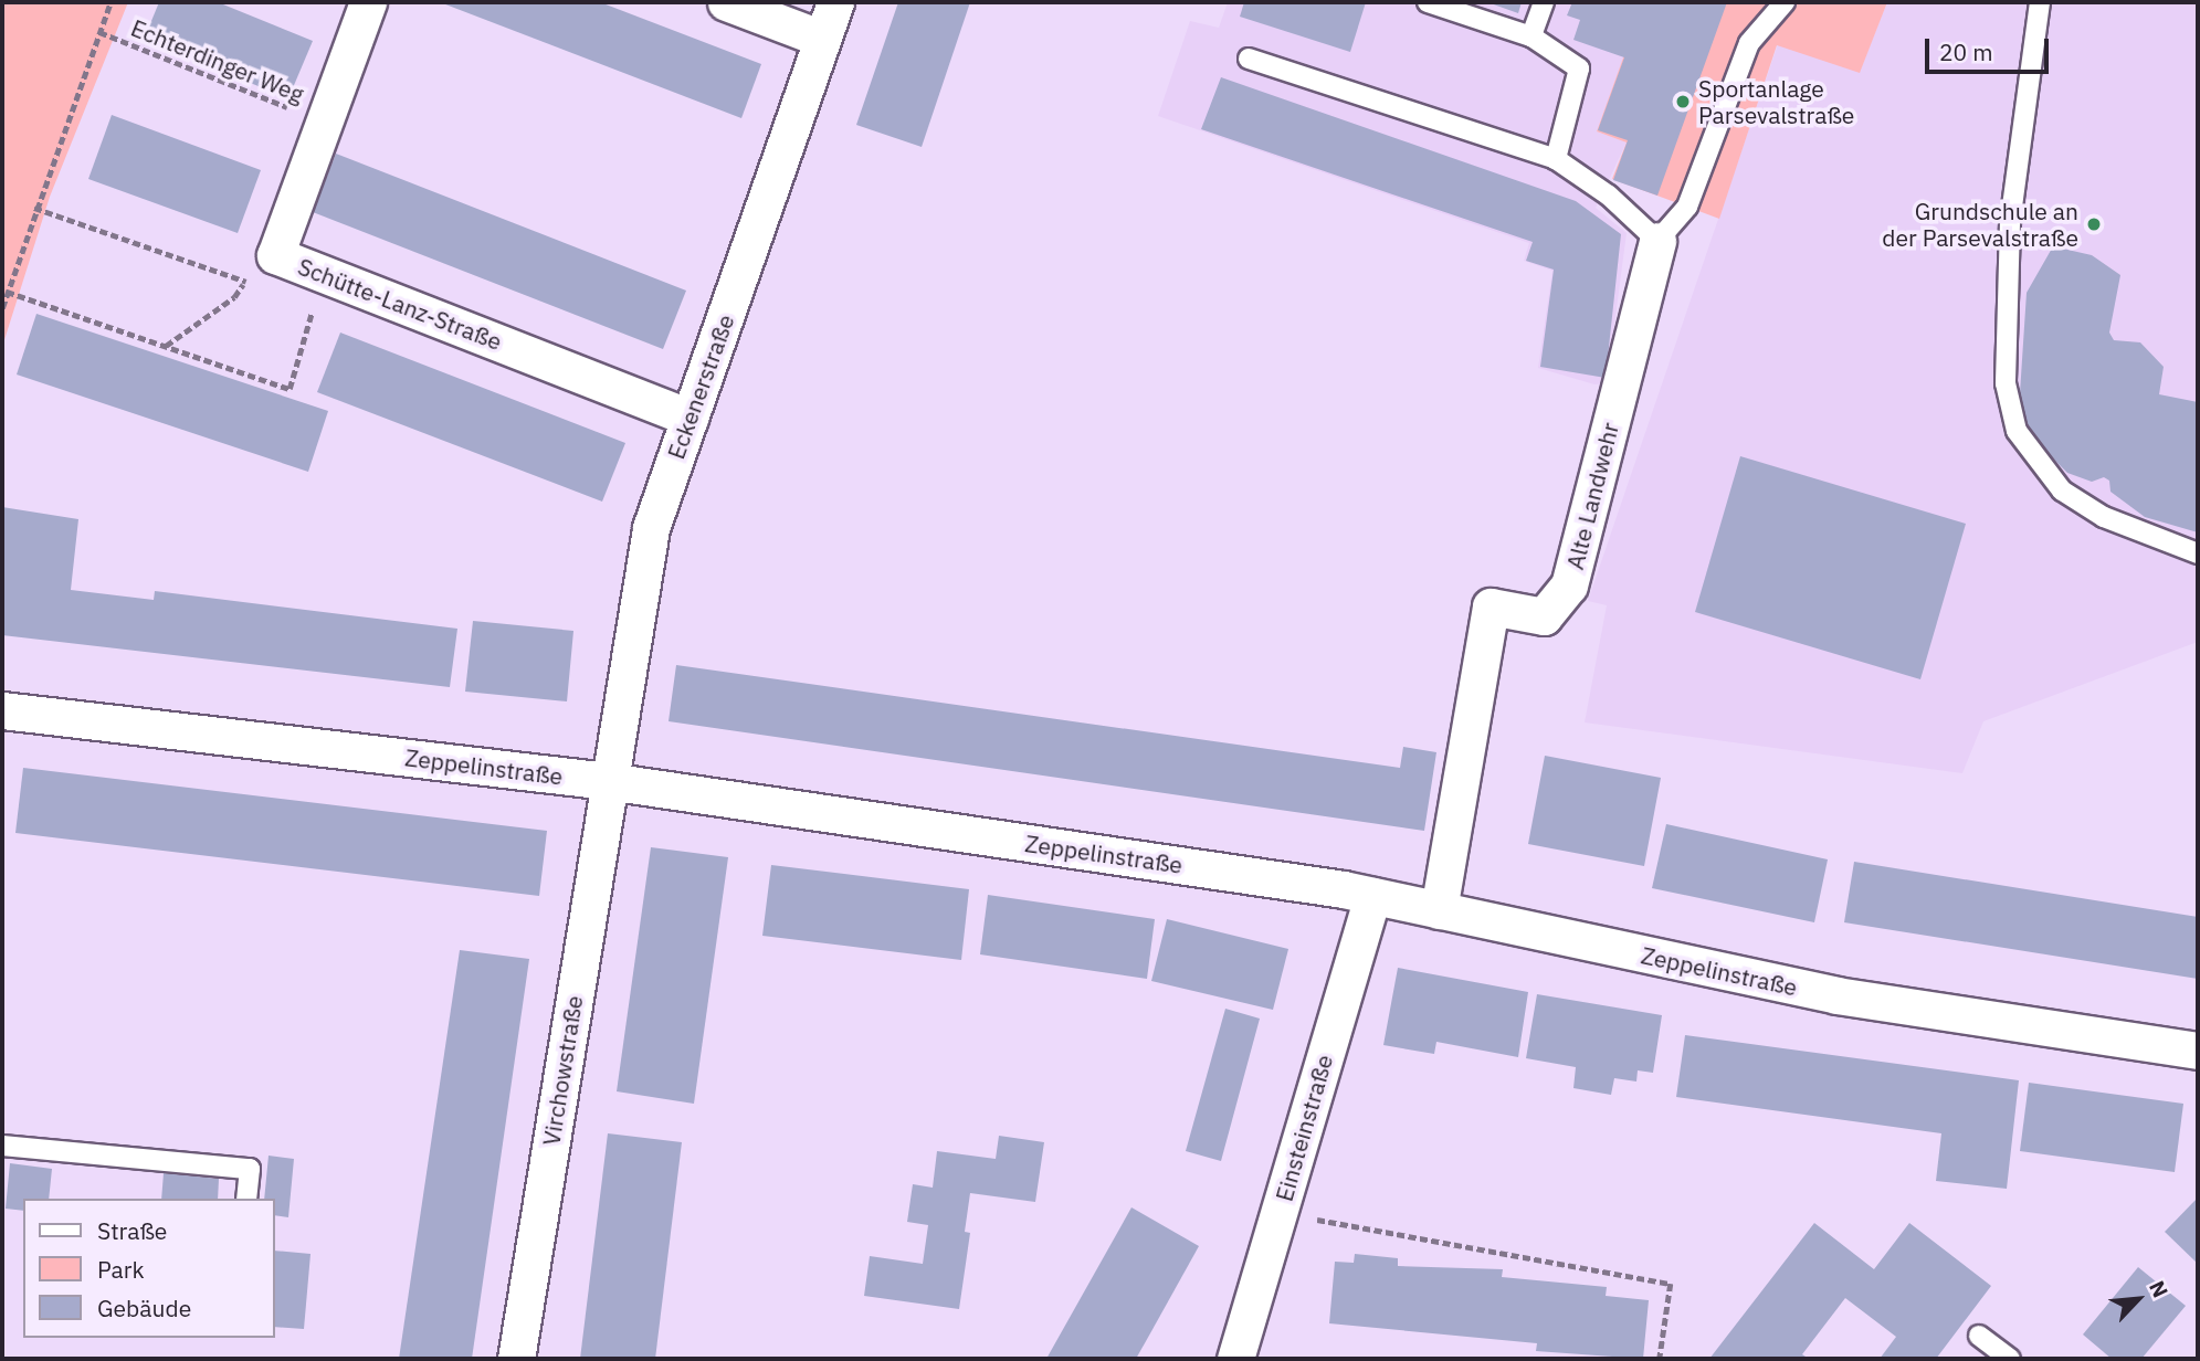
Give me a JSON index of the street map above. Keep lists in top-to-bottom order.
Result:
{
  "streets": {
    "street": [
      "Schütte-Lanz-Straße",
      "Eckenerstraße",
      "Alte Landwehr",
      "Zeppelinstraße",
      "Virchowstraße",
      "Einsteinstraße"
    ],
    "path": ["Echterdinger Weg"]
  },
  "crossings": [
    ["Echterdinger Weg", "Schütte-Lanz-Straße"],
    ["Schütte-Lanz-Straße", "Eckenerstraße"],
    ["Eckenerstraße", "Zeppelinstraße"],
    ["Eckenerstraße", "Virchowstraße"],
    ["Alte Landwehr", "Zeppelinstraße"],
    ["Zeppelinstraße", "Virchowstraße"],
    ["Zeppelinstraße", "Einsteinstraße"]
  ],
  "places": ["Sportanlage Parsevalstraße", "Grundschule an der Parsevalstraße"],
  "legend": ["Straße", "Park", "Gebäude"],
  "scale_bar": "20 m",
  "north": "top right"
}
